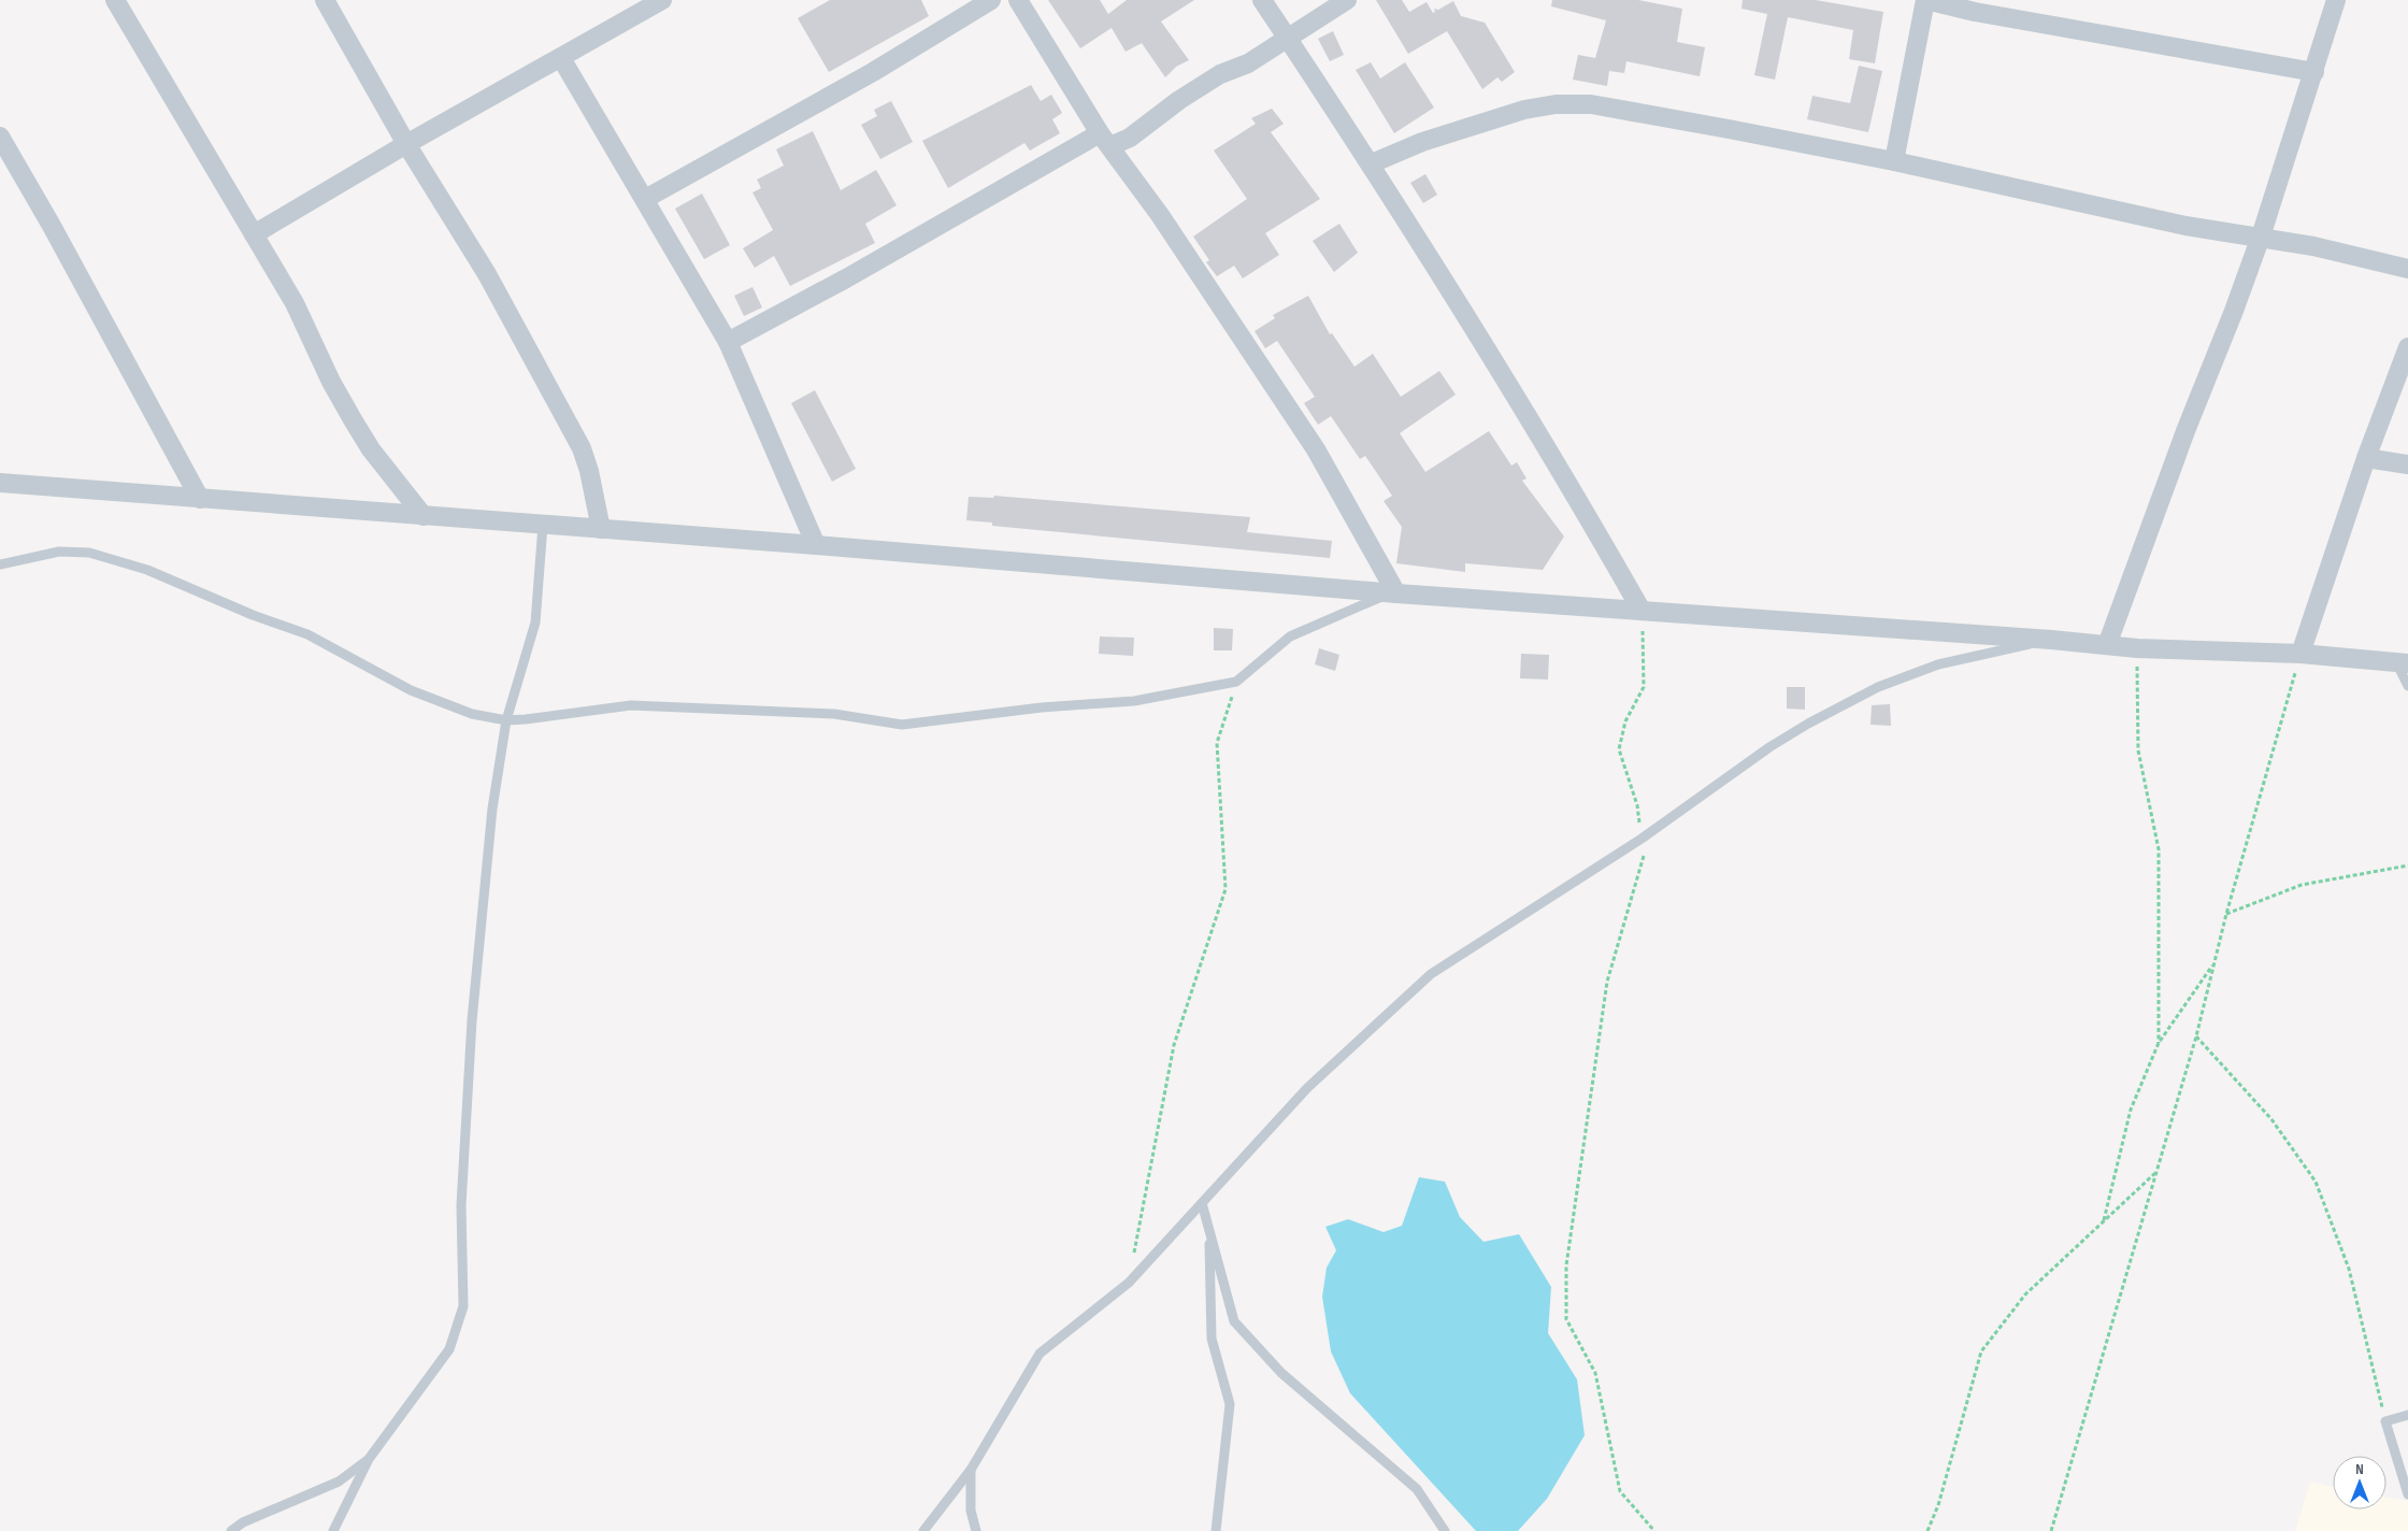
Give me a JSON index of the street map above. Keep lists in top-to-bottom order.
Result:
{
  "north": "top"
}
